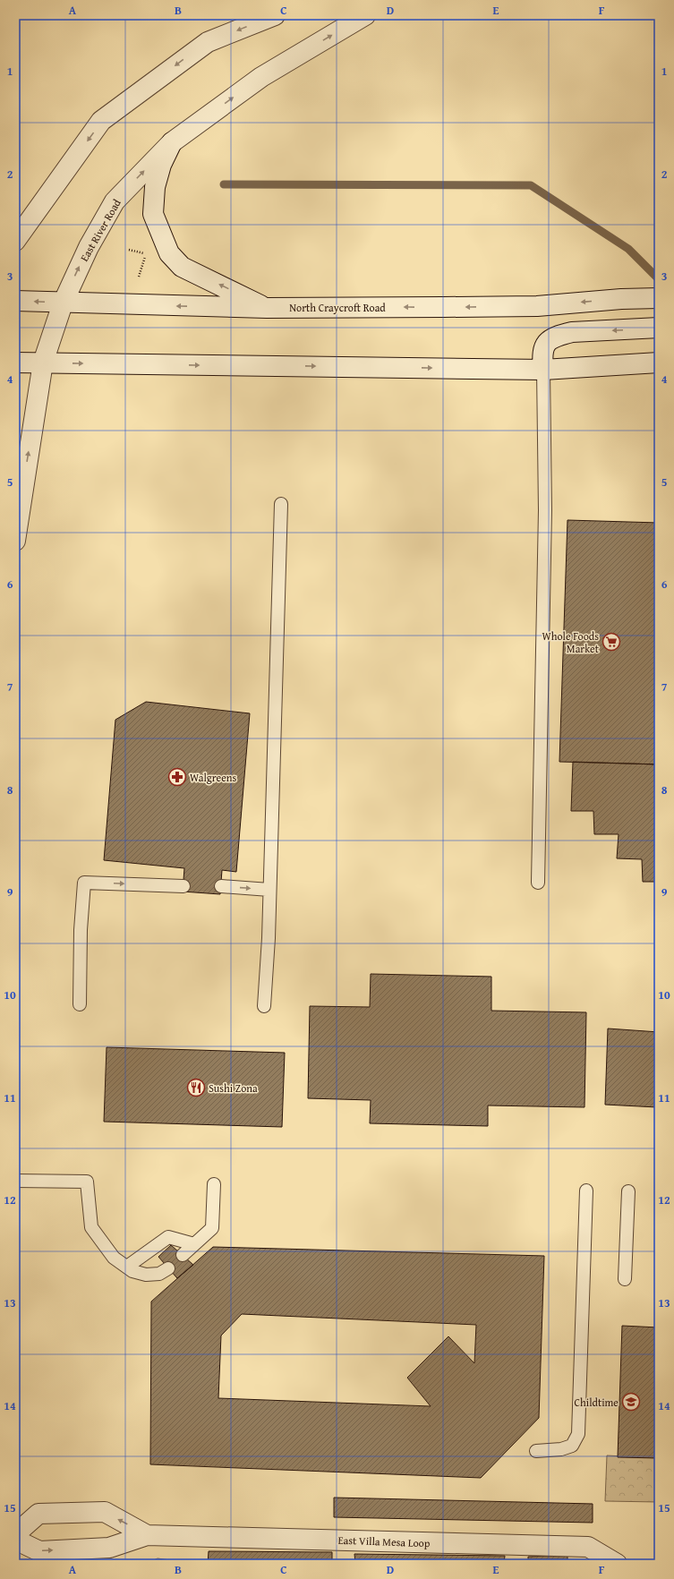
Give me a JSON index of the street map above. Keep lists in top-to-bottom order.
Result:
{
  "streets": {
    "street": ["East River Road", "North Craycroft Road", "East Villa Mesa Loop"]
  },
  "crossings": [
    ["East River Road", "North Craycroft Road"]
  ],
  "places": {
    "supermarket": ["Whole Foods Market"],
    "pharmacy": ["Walgreens"],
    "restaurant": ["Sushi Zona"],
    "school or university": ["Childtime"]
  },
  "grid": {
    "columns": [
      "A",
      "B",
      "C",
      "D",
      "E",
      "F"
    ],
    "rows": [
      "1",
      "2",
      "3",
      "4",
      "5",
      "6",
      "7",
      "8",
      "9",
      "10",
      "11",
      "12",
      "13",
      "14",
      "15"
    ]
  }
}
